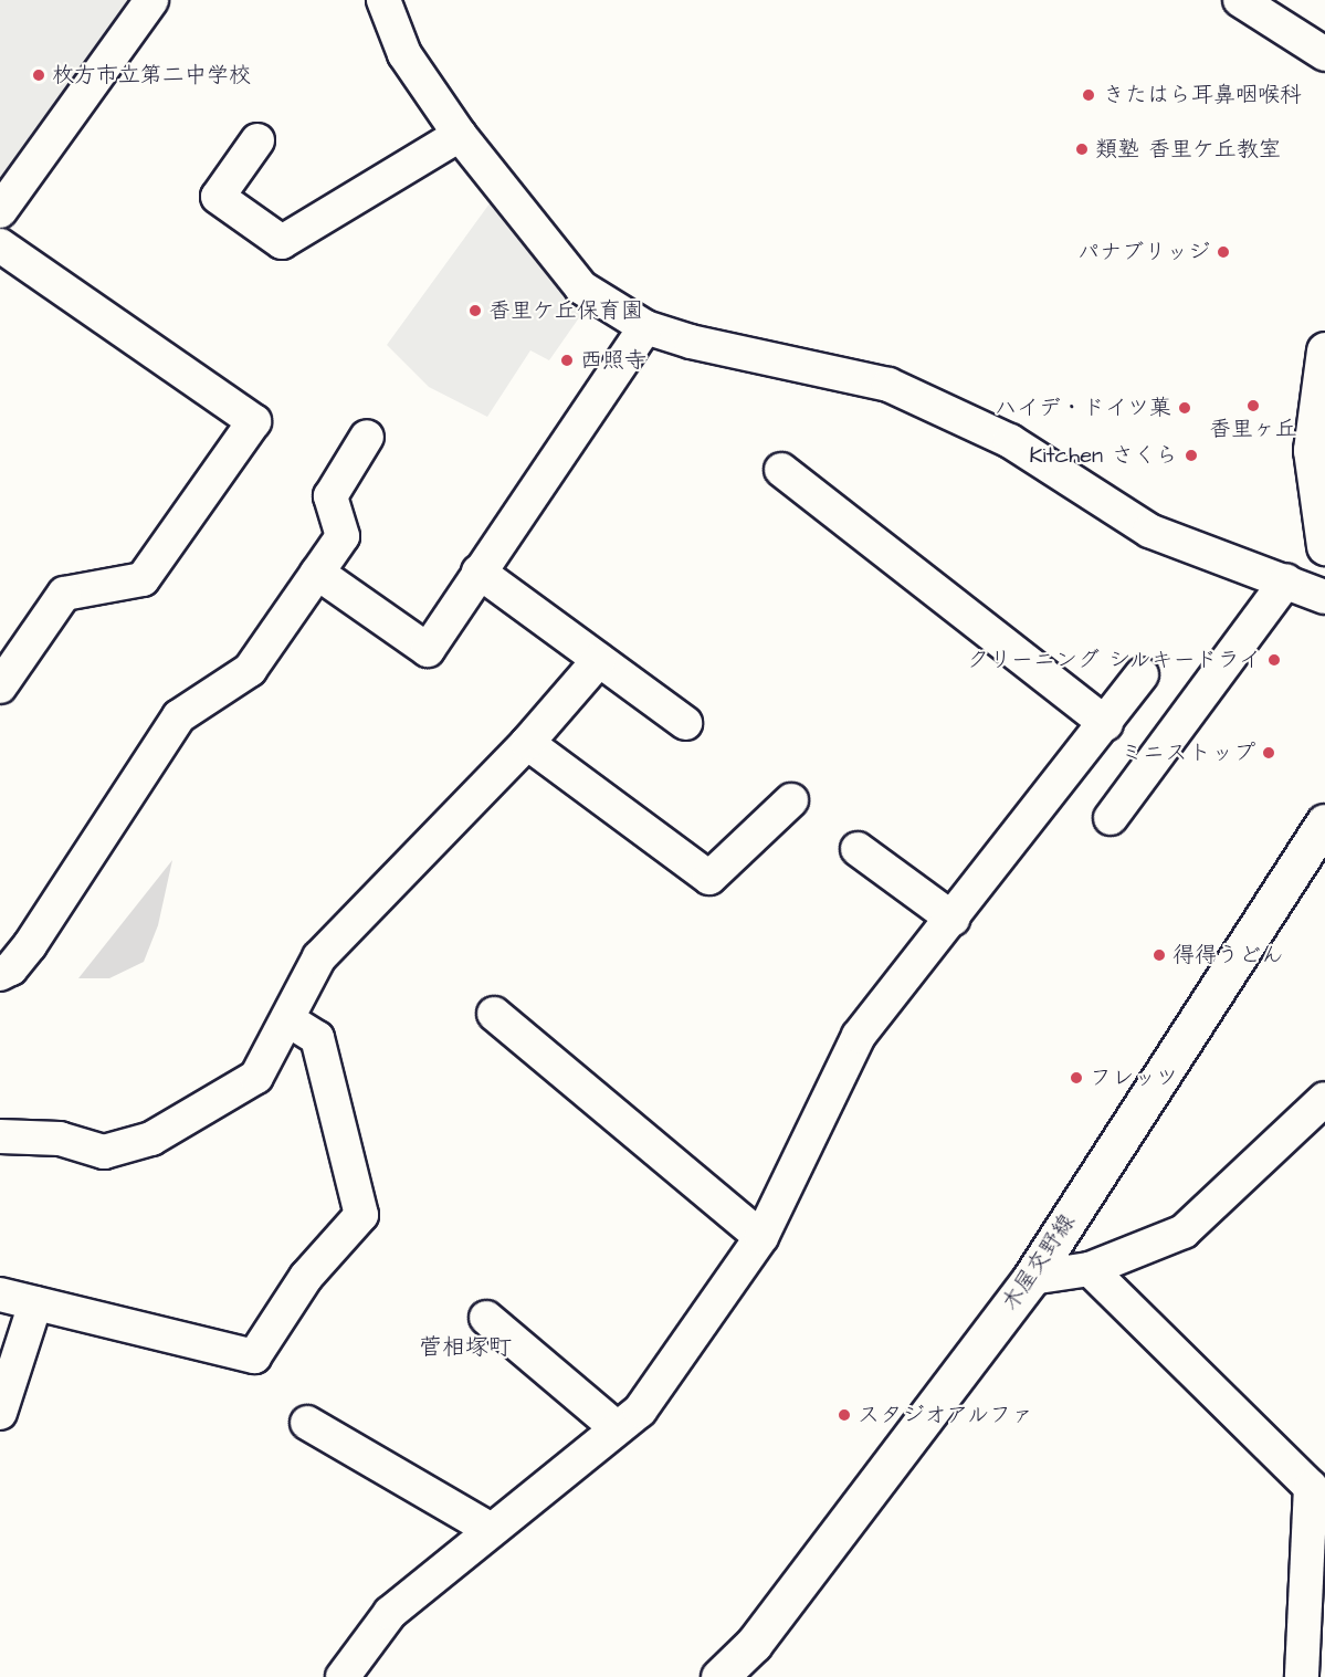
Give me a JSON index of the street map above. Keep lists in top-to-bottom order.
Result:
{
  "streets": {
    "main road": ["木屋交野線"]
  },
  "districts": ["菅相塚町"],
  "places": [
    "枚方市立第二中学校",
    "きたはら耳鼻咽喉科",
    "類塾 香里ケ丘教室",
    "パナブリッジ",
    "香里ケ丘保育園",
    "西照寺",
    "香里ヶ丘",
    "ハイデ・ドイツ菓",
    "Kitchen さくら",
    "クリーニング シルキードライ",
    "ミニストップ",
    "得得うどん",
    "フレッツ",
    "スタジオアルファ"
  ]
}
